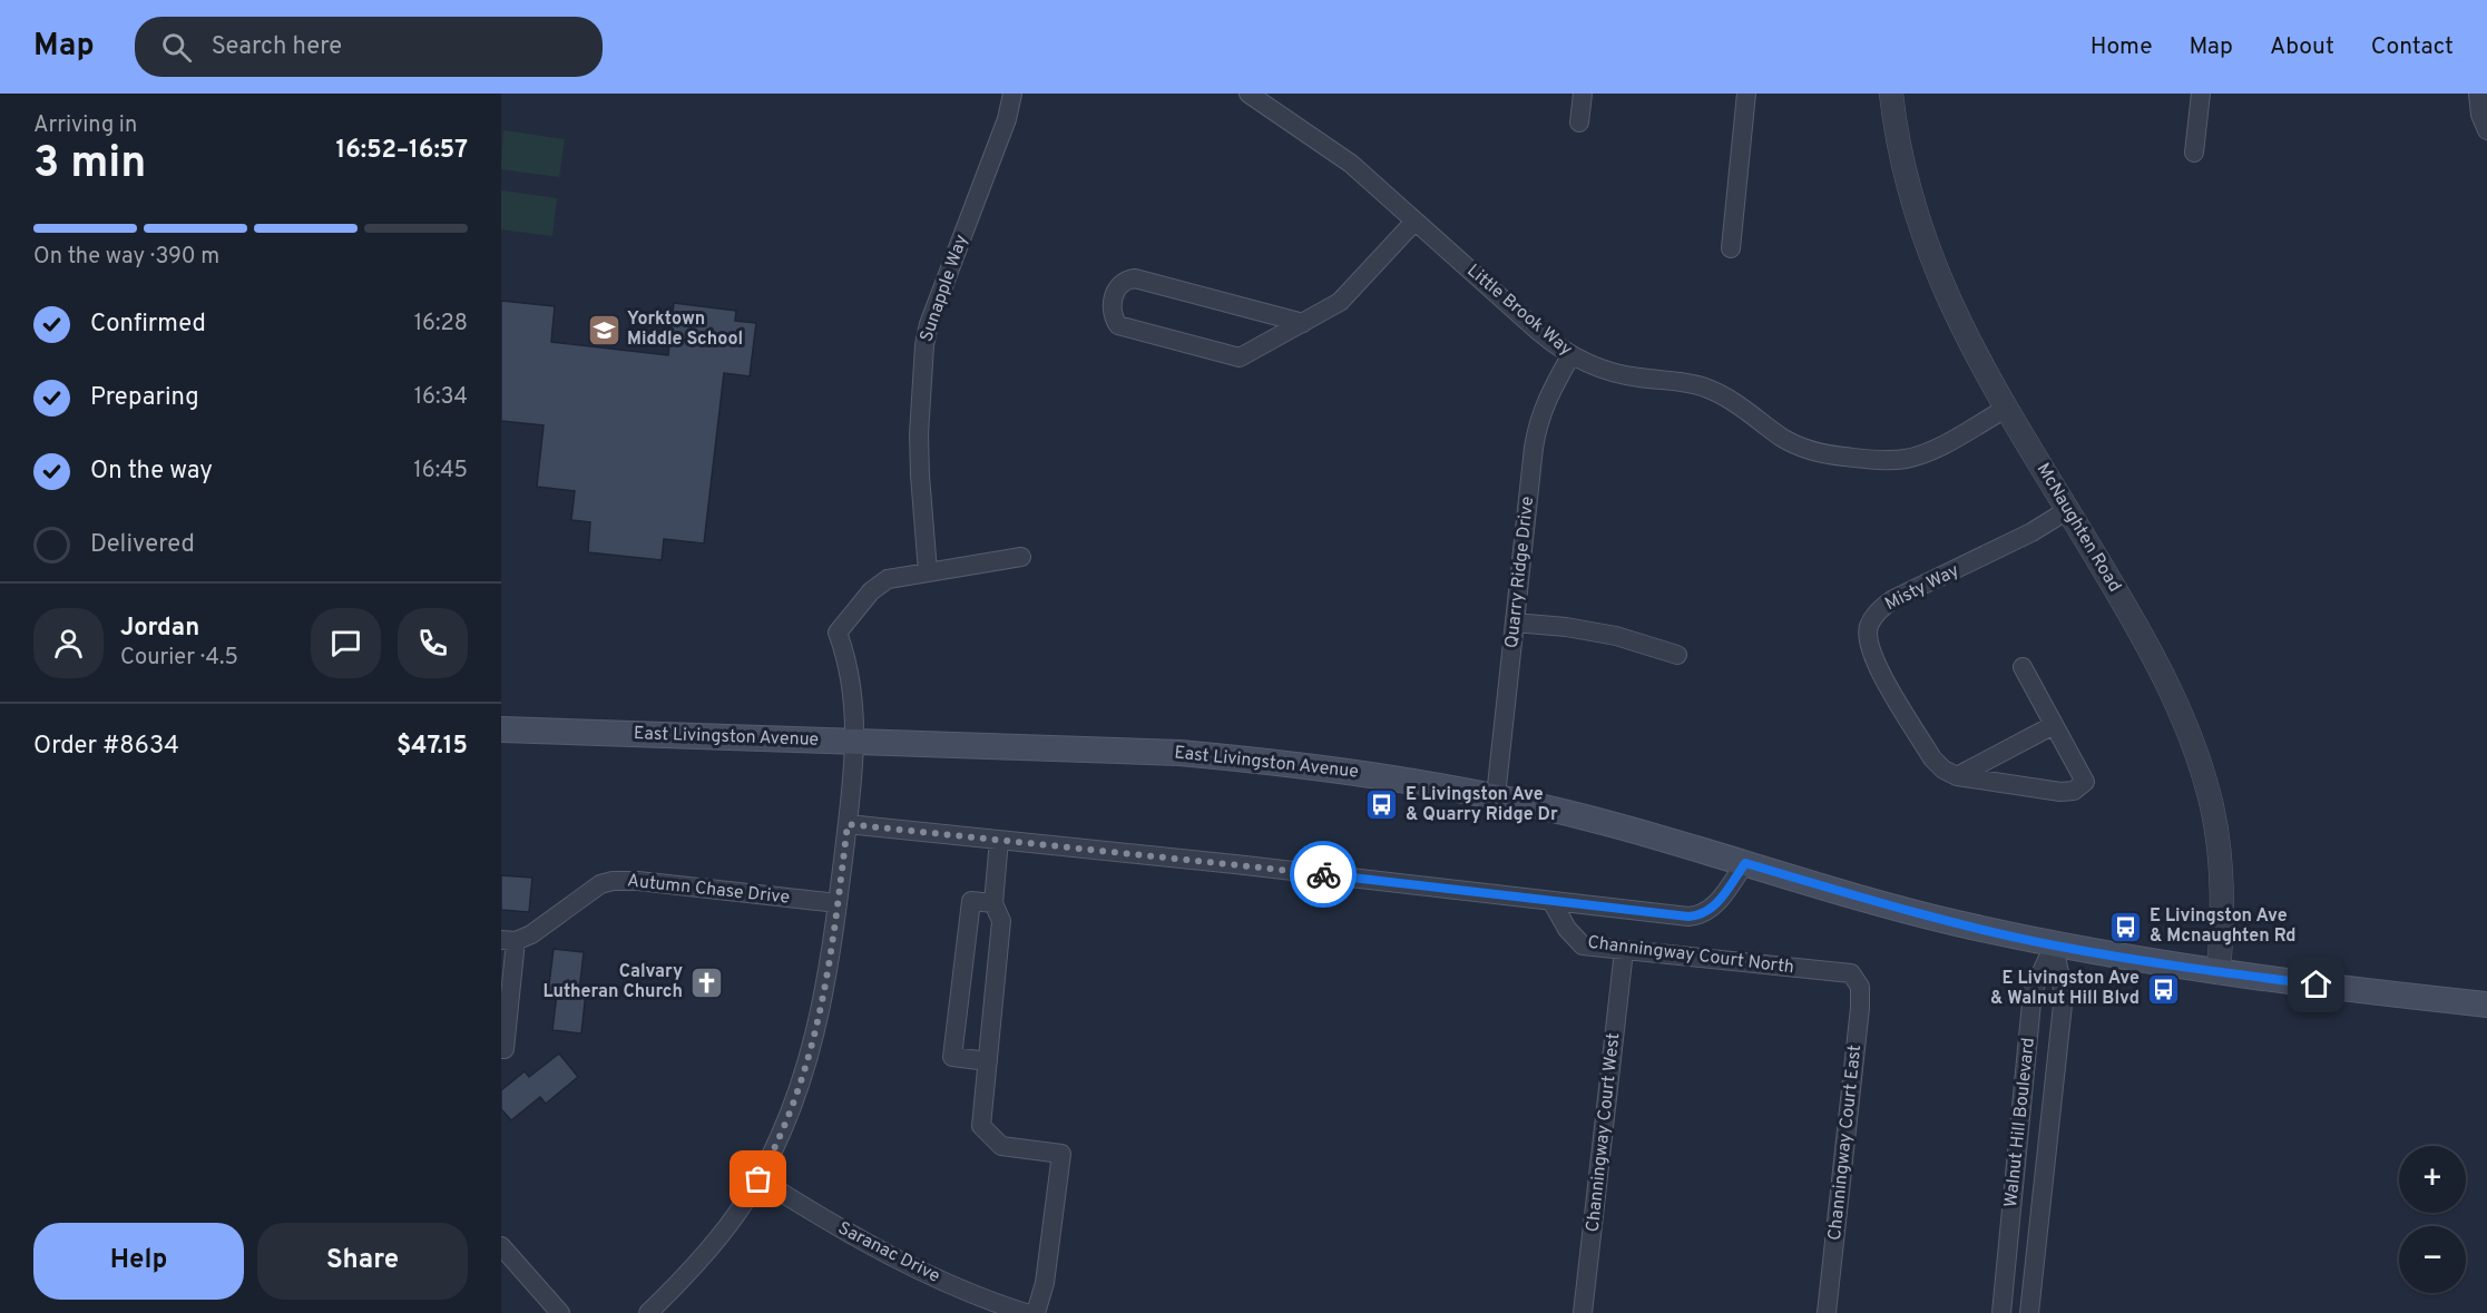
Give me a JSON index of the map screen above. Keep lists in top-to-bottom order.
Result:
{
  "streets": {
    "main road": ["East Livingston Avenue"],
    "street": [
      "Sunapple Way",
      "Little Brook Way",
      "McNaughten Road",
      "Quarry Ridge Drive",
      "Misty Way",
      "Autumn Chase Drive",
      "Channingway Court North",
      "Walnut Hill Boulevard",
      "Channingway Court West",
      "Channingway Court East",
      "Saranac Drive"
    ]
  },
  "crossings": [
    ["Little Brook Way", "McNaughten Road"],
    ["Little Brook Way", "Quarry Ridge Drive"],
    ["McNaughten Road", "Misty Way"],
    ["McNaughten Road", "East Livingston Avenue"],
    ["Quarry Ridge Drive", "East Livingston Avenue"],
    ["East Livingston Avenue", "Walnut Hill Boulevard"],
    ["Channingway Court North", "Channingway Court West"],
    ["Channingway Court North", "Channingway Court East"]
  ],
  "places": {
    "school or university": ["Yorktown Middle School"],
    "bus stop": ["E Livingston Ave & Quarry Ridge Dr", "E Livingston Ave & Mcnaughten Rd", "E Livingston Ave & Walnut Hill Blvd"],
    "church": ["Calvary Lutheran Church"]
  },
  "page": {
    "header": "Map",
    "search": "Search here",
    "nav": [
      "Home",
      "Map",
      "About",
      "Contact"
    ],
    "heading": ["3 min", "Arriving in", "16:52–16:57"],
    "panel": [
      "Jordan",
      "Courier · 4.5",
      "Order #8634",
      "$47.15"
    ],
    "bar": "On the way · 390 m",
    "list": [
      ["Confirmed", "16:28"],
      ["Preparing", "16:34"],
      ["On the way", "16:45"],
      "Delivered"
    ],
    "map_buttons": ["+", "−"],
    "buttons": ["Help", "Share"]
  }
}
